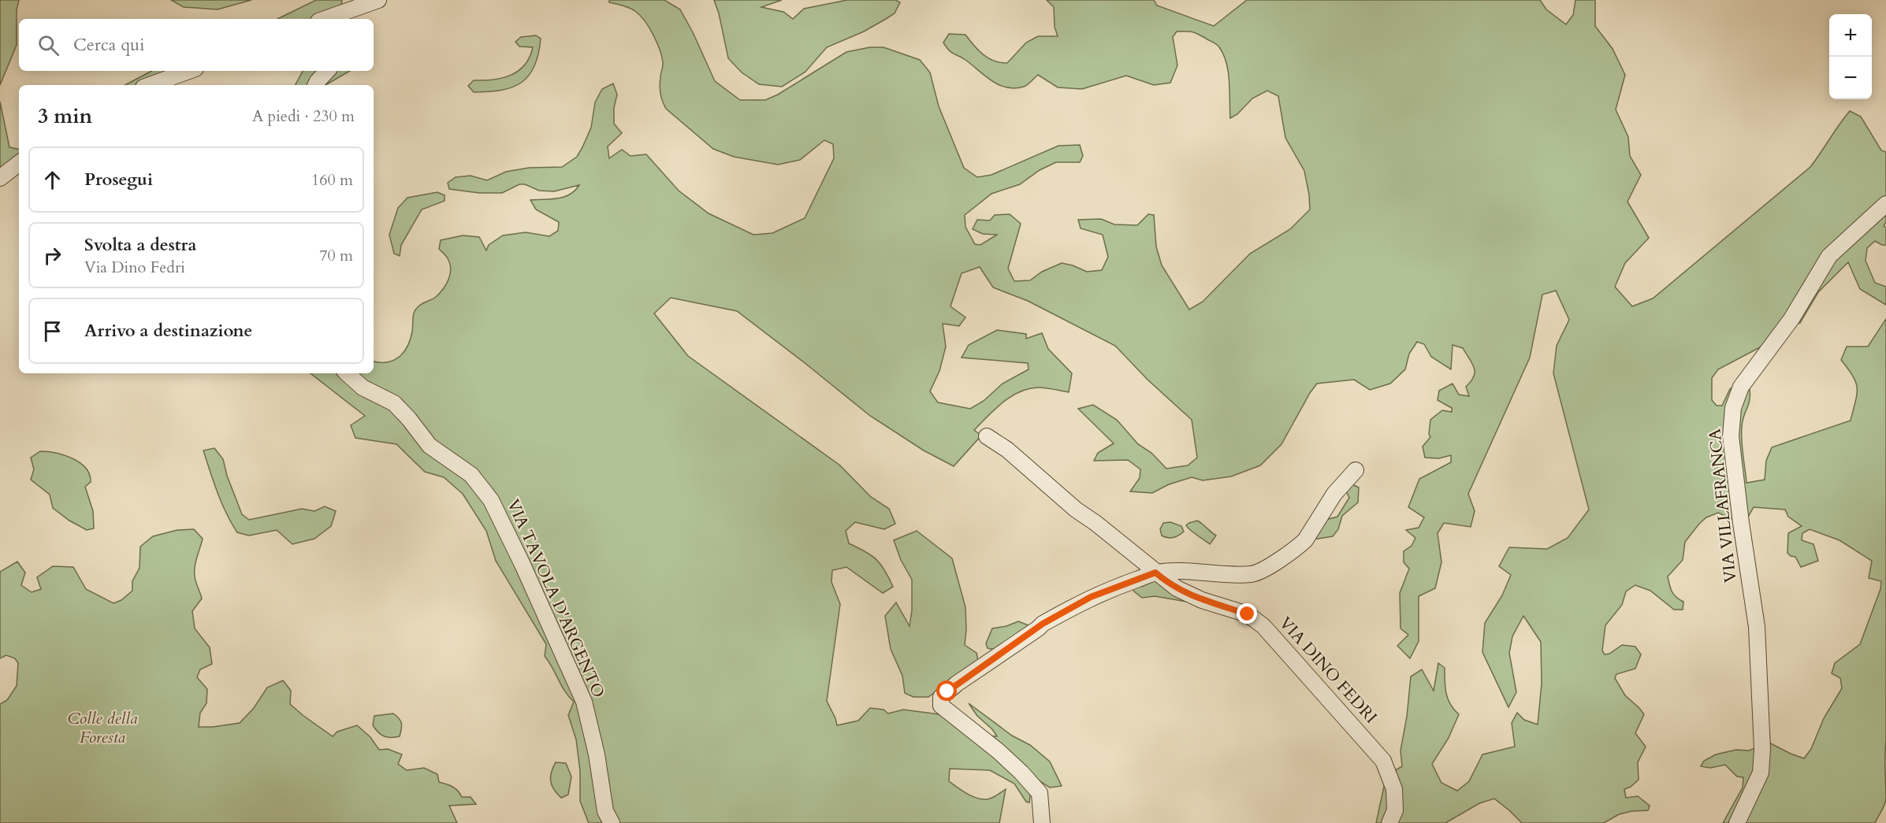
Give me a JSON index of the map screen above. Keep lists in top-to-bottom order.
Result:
{
  "streets": {
    "street": ["VIA VILLAFRANCA", "VIA TAVOLA D'ARGENTO", "VIA DINO FEDRI"]
  },
  "parks": ["Colle della Foresta"],
  "page": {
    "map_buttons": ["+", "−"],
    "search": "Cerca qui",
    "heading": ["3 min", "A piedi · 230 m"],
    "list": [
      ["Prosegui", "160 m"],
      ["Svolta a destra", "Via Dino Fedri", "70 m"],
      "Arrivo a destinazione"
    ]
  }
}
